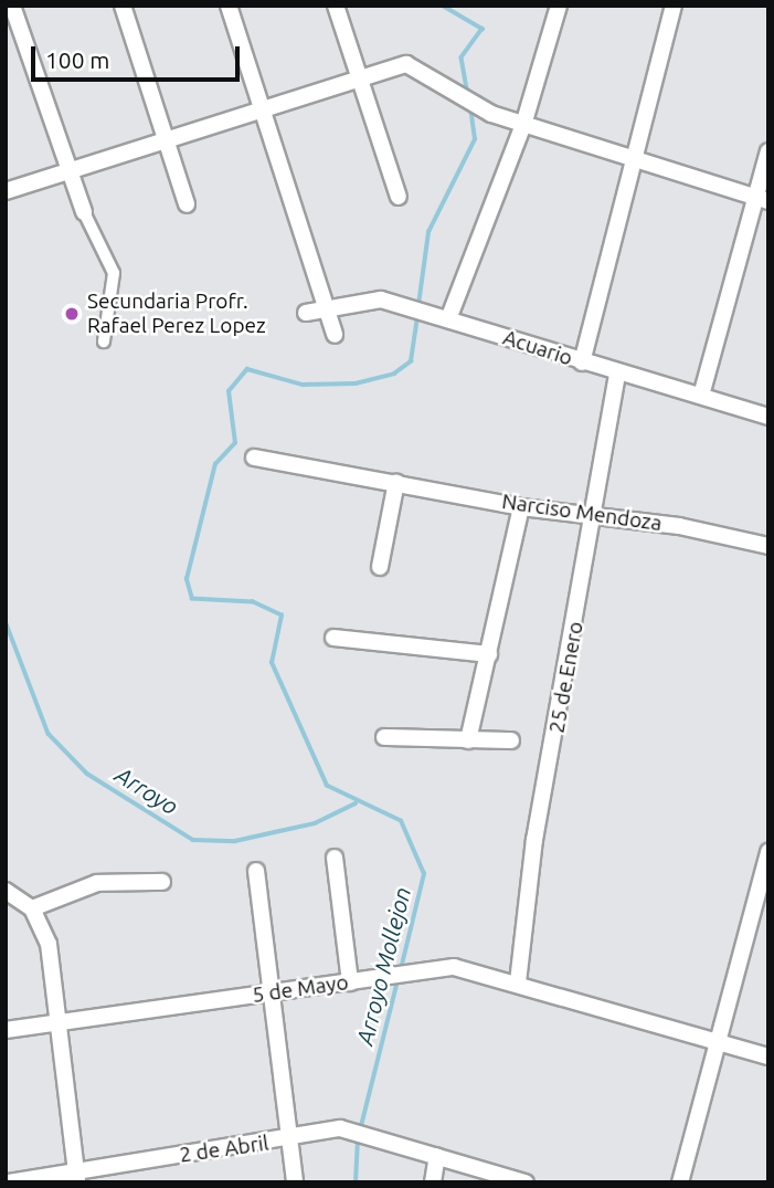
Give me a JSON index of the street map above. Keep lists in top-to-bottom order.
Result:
{
  "streets": {
    "street": [
      "Acuario",
      "Narciso Mendoza",
      "25 de Enero",
      "5 de Mayo",
      "2 de Abril"
    ]
  },
  "crossings": [
    ["Acuario", "25 de Enero"],
    ["Narciso Mendoza", "25 de Enero"],
    ["25 de Enero", "5 de Mayo"]
  ],
  "water": ["Arroyo", "Arroyo Mollejon"],
  "places": ["Secundaria Profr. Rafael Perez Lopez"],
  "scale_bar": "100 m"
}
